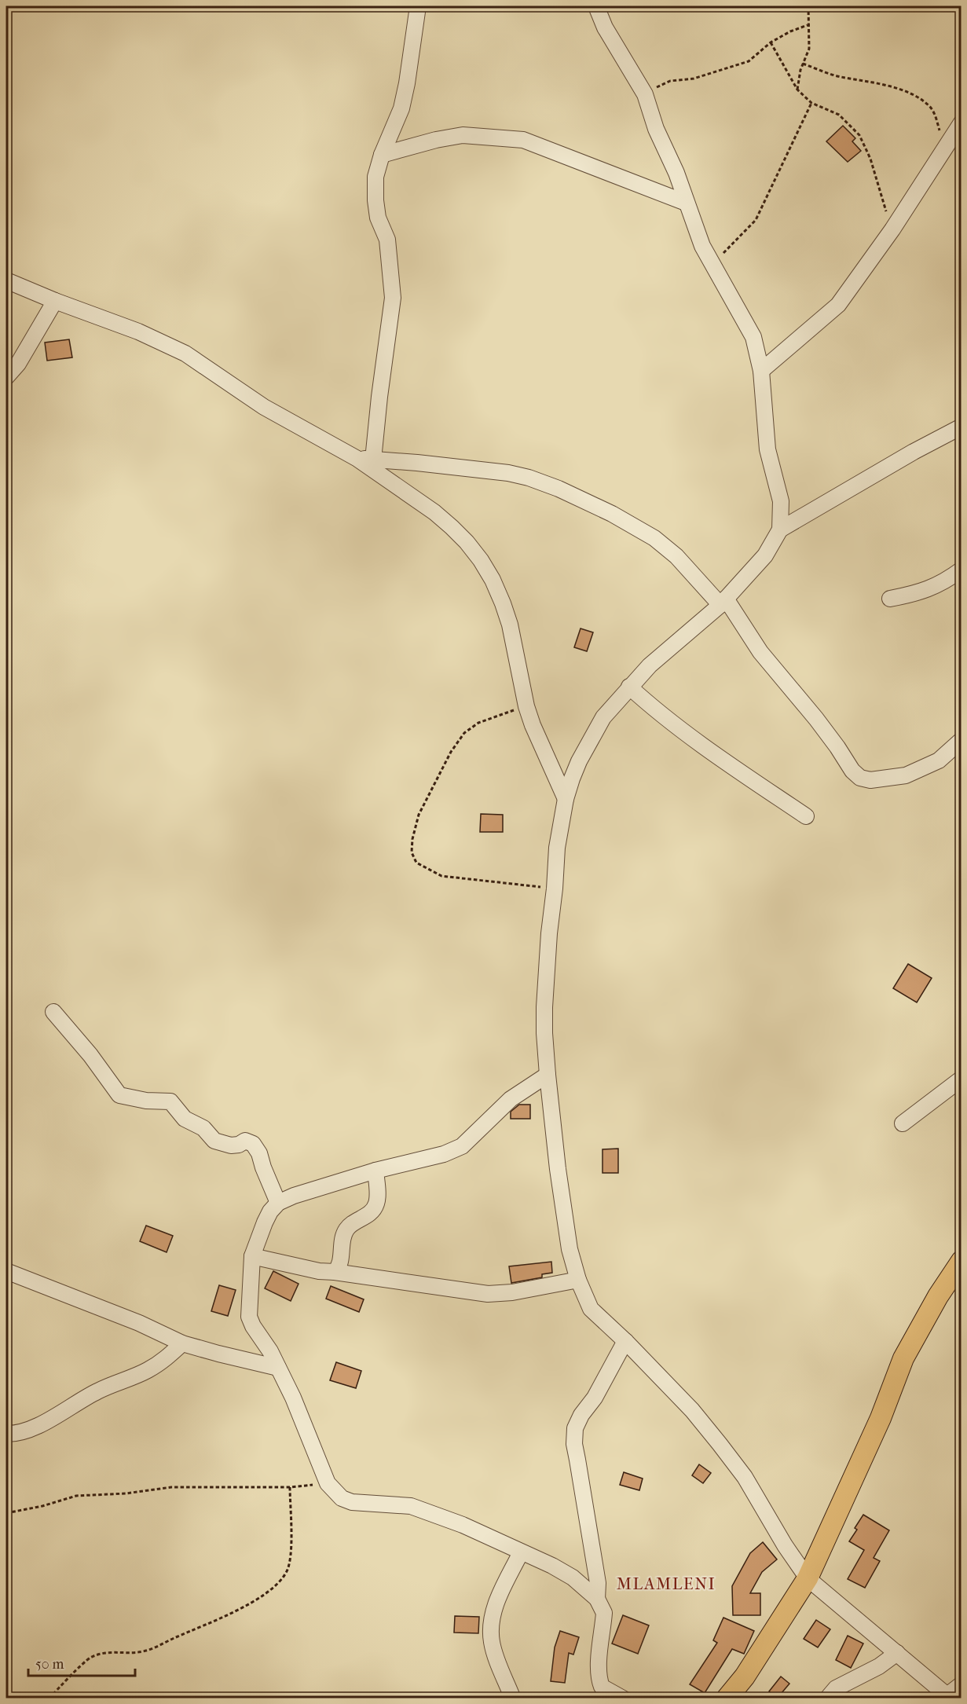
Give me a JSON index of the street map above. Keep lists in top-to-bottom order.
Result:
{
  "districts": ["MLAMLENI"],
  "scale_bar": "50 m"
}
